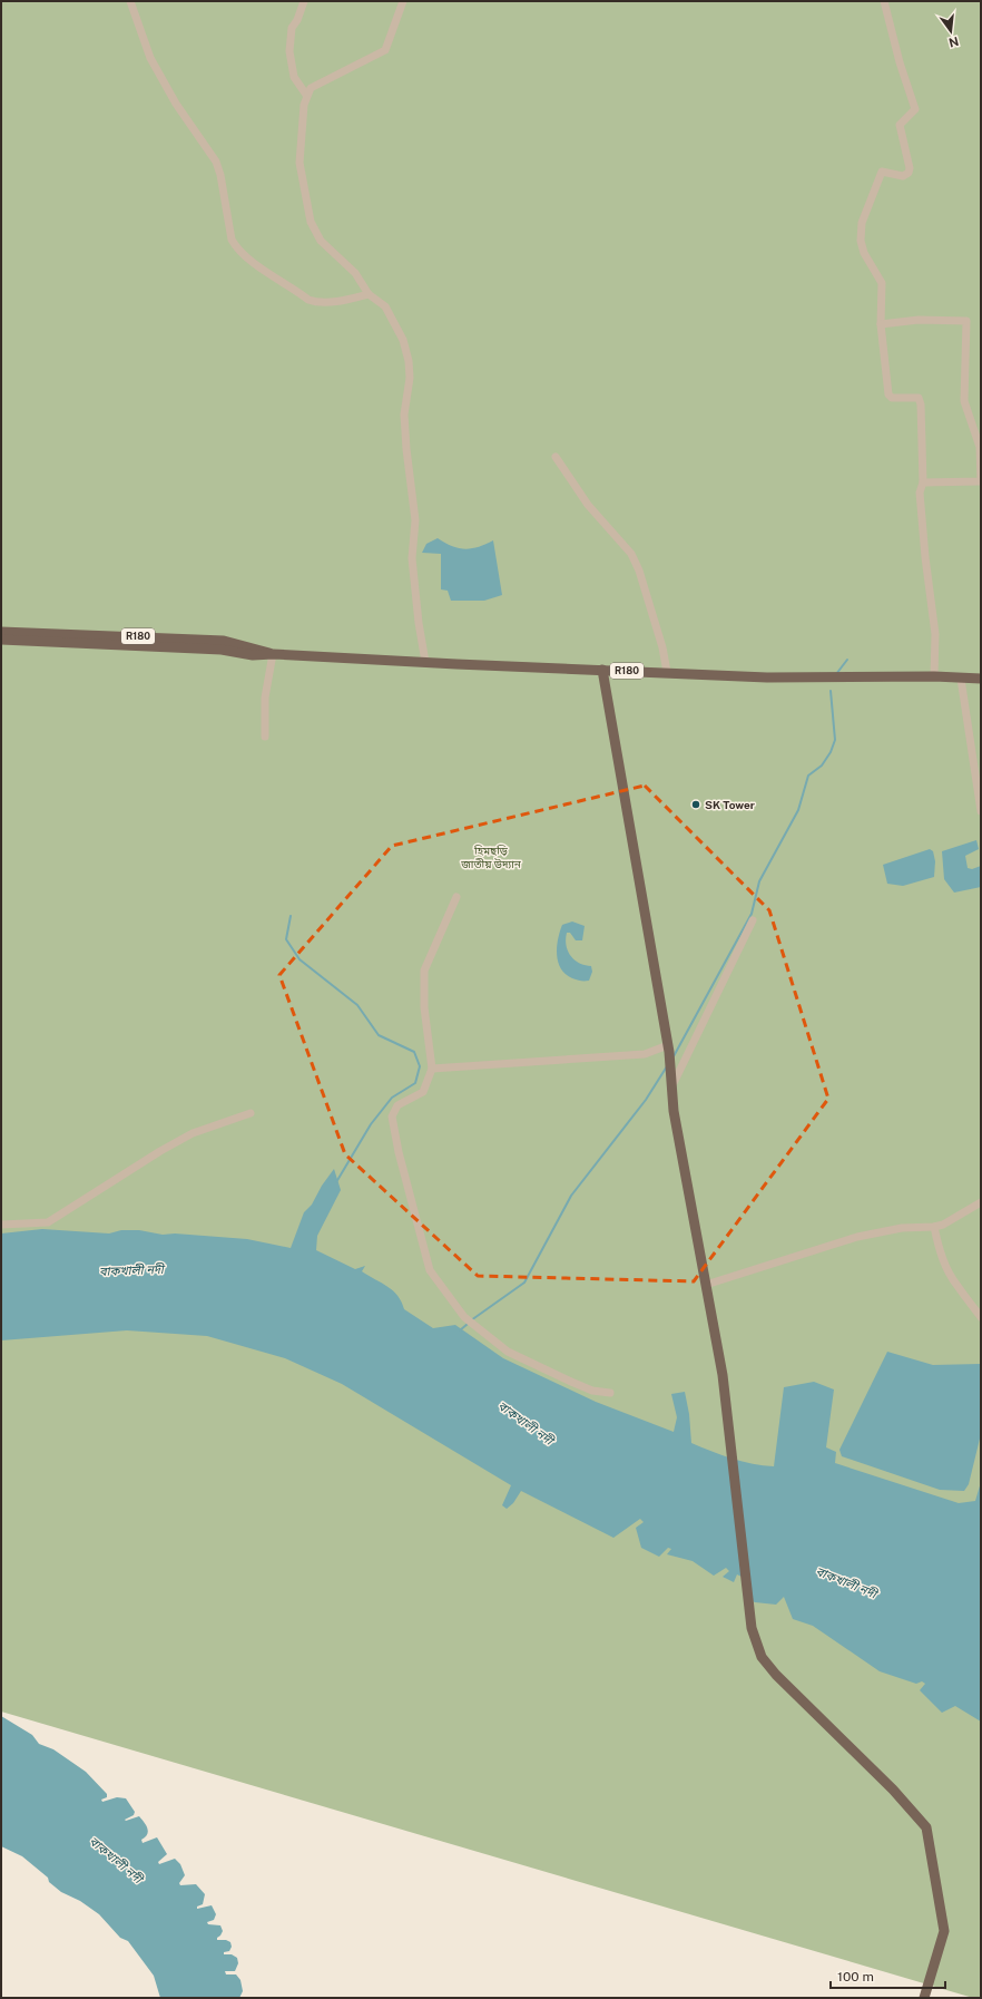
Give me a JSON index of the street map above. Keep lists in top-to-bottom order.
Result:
{
  "streets": {
    "main road": ["R180"]
  },
  "water": ["বাকখালী নদী"],
  "parks": ["হিমছড়ি জাতীয় উদ্যান"],
  "places": ["SK Tower"],
  "scale_bar": "100 m",
  "north": "bottom"
}
